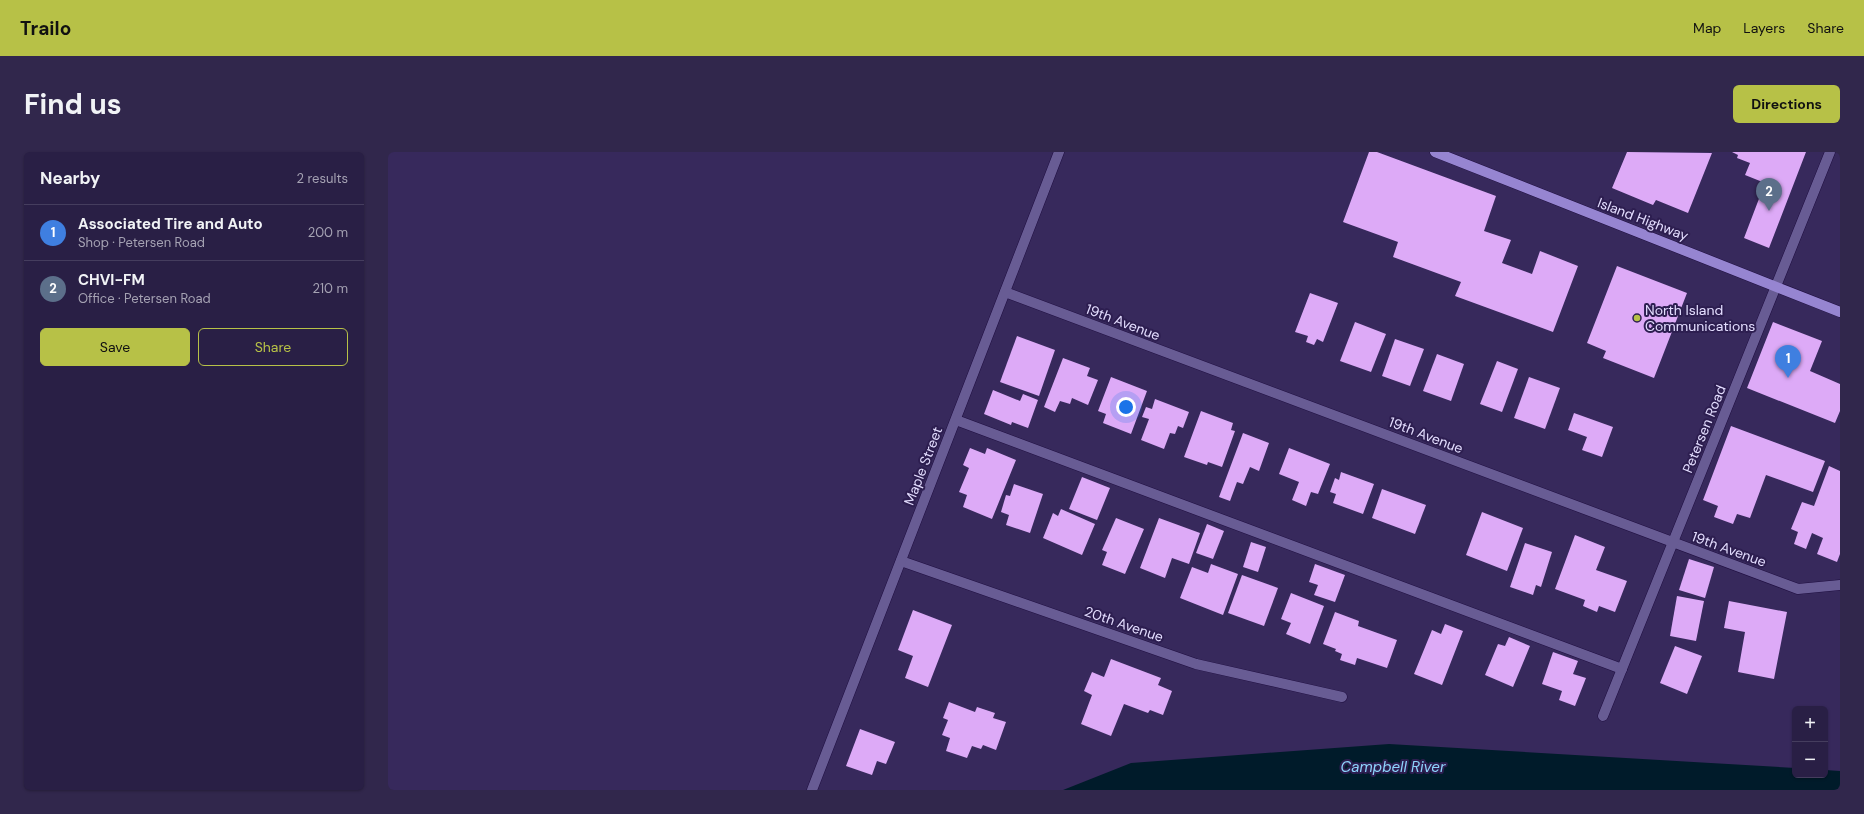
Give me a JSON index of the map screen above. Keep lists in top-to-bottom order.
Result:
{
  "streets": {
    "main road": ["Island Highway"],
    "street": [
      "19th Avenue",
      "Petersen Road",
      "Maple Street",
      "20th Avenue"
    ]
  },
  "crossings": [
    ["Island Highway", "Petersen Road"],
    ["19th Avenue", "Petersen Road"],
    ["19th Avenue", "Maple Street"],
    ["Maple Street", "20th Avenue"]
  ],
  "water": ["Campbell River"],
  "places": ["North Island Communications"],
  "page": {
    "header": "Trailo",
    "nav": ["Map", "Layers", "Share"],
    "buttons": [
      "Directions",
      ["Save", "Share"]
    ],
    "title": "Find us",
    "heading": ["Nearby", "2 results"],
    "pins": ["2", "1"],
    "list": [
      {
        "mark": "1",
        "name": "Associated Tire and Auto",
        "note": "Shop · Petersen Road",
        "value": "200 m"
      },
      {
        "mark": "2",
        "name": "CHVI-FM",
        "note": "Office · Petersen Road",
        "value": "210 m"
      }
    ],
    "map_buttons": ["+", "−"]
  }
}
